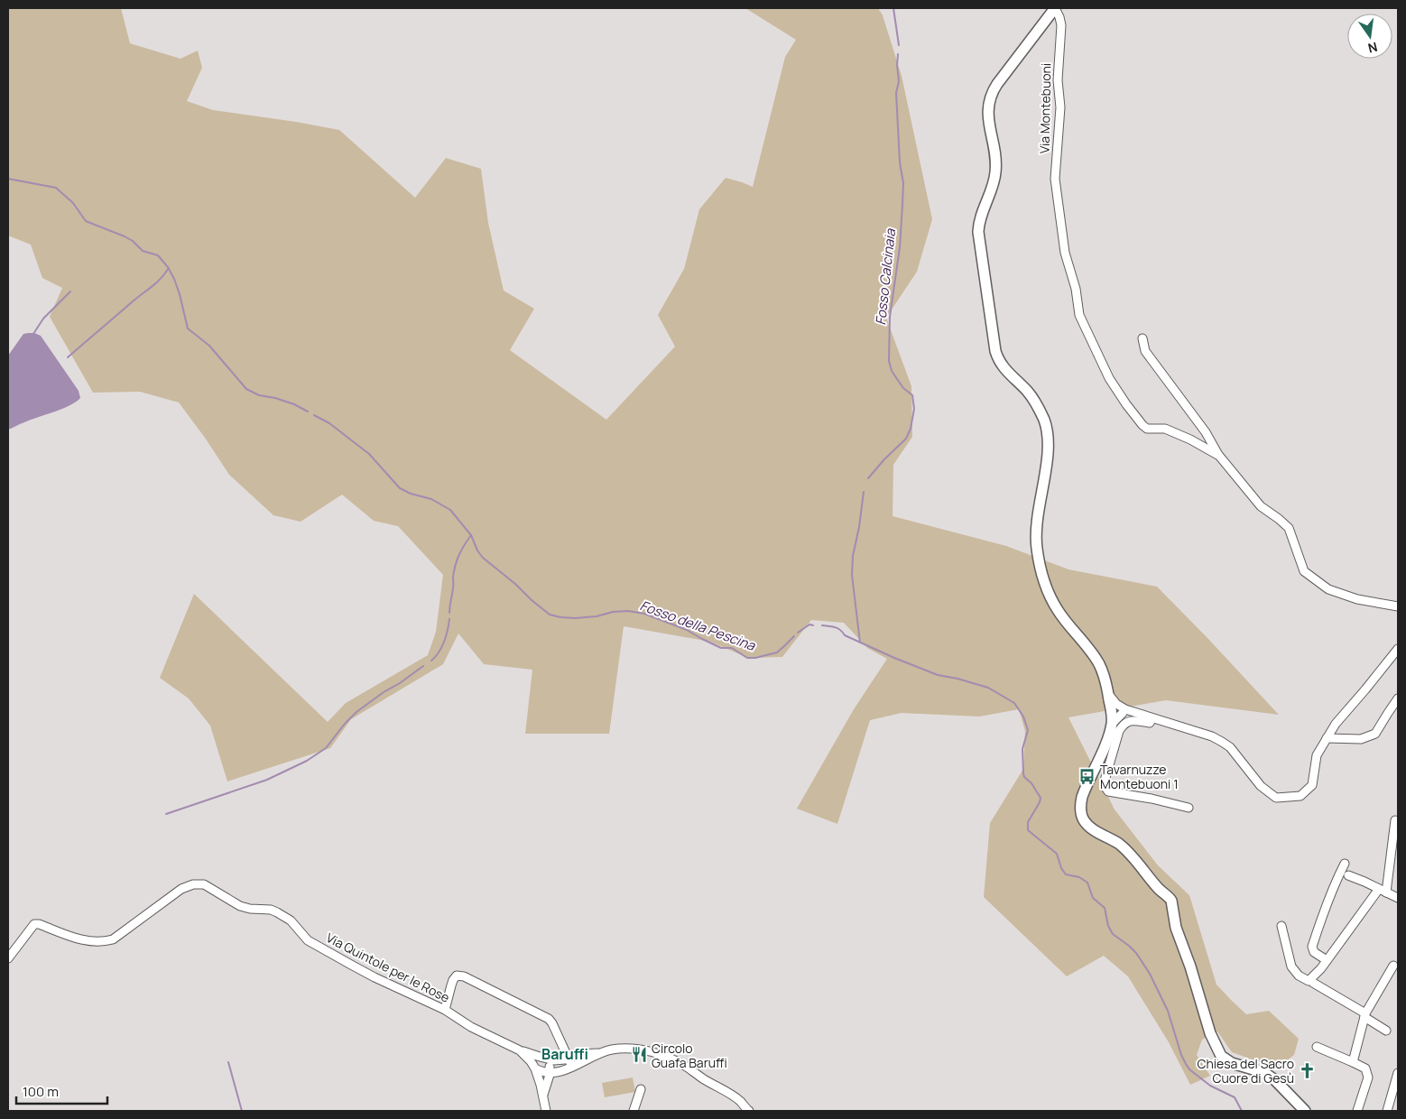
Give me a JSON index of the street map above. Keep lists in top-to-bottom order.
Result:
{
  "streets": {
    "street": ["Via Montebuoni", "Via Quintole per le Rose"]
  },
  "districts": ["Baruffi"],
  "water": ["Fosso Calcinaia", "Fosso della Pescina"],
  "places": {
    "bus stop": ["Tavarnuzze Montebuoni 1"],
    "restaurant": ["Circolo Guafa Baruffi"],
    "church": ["Chiesa del Sacro Cuore di Gesù"]
  },
  "scale_bar": "100 m",
  "north": "bottom"
}
